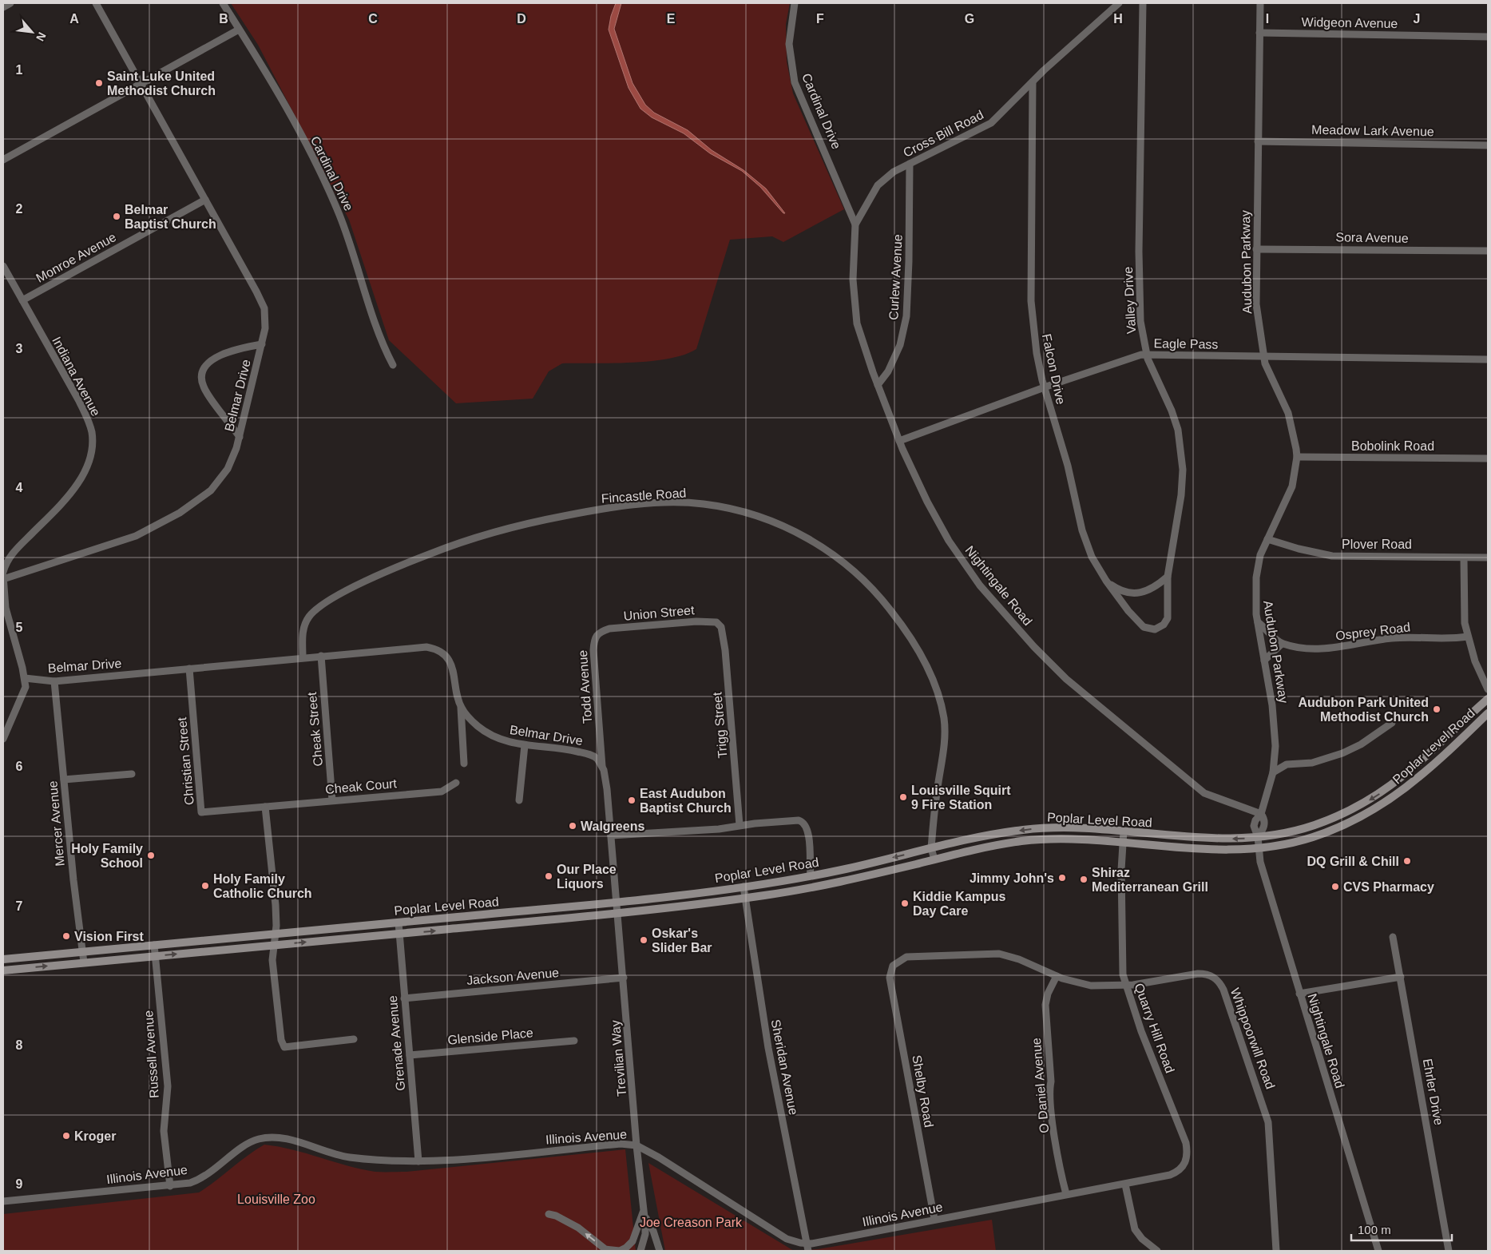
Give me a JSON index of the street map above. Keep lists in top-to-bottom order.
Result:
{
  "streets": {
    "main road": ["Poplar Level Road"],
    "street": [
      "Widgeon Avenue",
      "Cardinal Drive",
      "Meadow Lark Avenue",
      "Cross Bill Road",
      "Sora Avenue",
      "Monroe Avenue",
      "Audubon Parkway",
      "Curlew Avenue",
      "Valley Drive",
      "Eagle Pass",
      "Falcon Drive",
      "Indiana Avenue",
      "Belmar Drive",
      "Bobolink Road",
      "Fincastle Road",
      "Plover Road",
      "Nightingale Road",
      "Union Street",
      "Osprey Road",
      "Todd Avenue",
      "Trigg Street",
      "Cheak Street",
      "Christian Street",
      "Cheak Court",
      "Mercer Avenue",
      "Jackson Avenue",
      "Quarry Hill Road",
      "Glenside Place",
      "Whippoorwill Road",
      "Grenade Avenue",
      "Russell Avenue",
      "Trevilian Way",
      "Sheridan Avenue",
      "O Daniel Avenue",
      "Shelby Road",
      "Ehrler Drive",
      "Illinois Avenue"
    ]
  },
  "crossings": [
    ["Widgeon Avenue", "Audubon Parkway"],
    ["Cardinal Drive", "Cross Bill Road"],
    ["Cardinal Drive", "Nightingale Road"],
    ["Meadow Lark Avenue", "Audubon Parkway"],
    ["Cross Bill Road", "Curlew Avenue"],
    ["Cross Bill Road", "Falcon Drive"],
    ["Cross Bill Road", "Nightingale Road"],
    ["Sora Avenue", "Audubon Parkway"],
    ["Monroe Avenue", "Indiana Avenue"],
    ["Monroe Avenue", "Belmar Drive"],
    ["Audubon Parkway", "Eagle Pass"],
    ["Audubon Parkway", "Bobolink Road"],
    ["Audubon Parkway", "Plover Road"],
    ["Audubon Parkway", "Nightingale Road"],
    ["Audubon Parkway", "Osprey Road"],
    ["Audubon Parkway", "Poplar Level Road"],
    ["Curlew Avenue", "Nightingale Road"],
    ["Valley Drive", "Eagle Pass"],
    ["Valley Drive", "Falcon Drive"],
    ["Eagle Pass", "Falcon Drive"],
    ["Eagle Pass", "Nightingale Road"],
    ["Indiana Avenue", "Belmar Drive"],
    ["Belmar Drive", "Fincastle Road"],
    ["Belmar Drive", "Todd Avenue"],
    ["Belmar Drive", "Cheak Street"],
    ["Belmar Drive", "Christian Street"],
    ["Belmar Drive", "Mercer Avenue"],
    ["Fincastle Road", "Poplar Level Road"],
    ["Nightingale Road", "Poplar Level Road"],
    ["Union Street", "Todd Avenue"],
    ["Union Street", "Trigg Street"],
    ["Cheak Street", "Cheak Court"],
    ["Poplar Level Road", "Mercer Avenue"],
    ["Poplar Level Road", "Quarry Hill Road"],
    ["Poplar Level Road", "Grenade Avenue"],
    ["Poplar Level Road", "Russell Avenue"],
    ["Poplar Level Road", "Trevilian Way"],
    ["Poplar Level Road", "Sheridan Avenue"],
    ["Christian Street", "Cheak Court"],
    ["Jackson Avenue", "Grenade Avenue"],
    ["Jackson Avenue", "Trevilian Way"],
    ["Quarry Hill Road", "Whippoorwill Road"],
    ["Quarry Hill Road", "Illinois Avenue"],
    ["Glenside Place", "Grenade Avenue"],
    ["Whippoorwill Road", "O Daniel Avenue"],
    ["Whippoorwill Road", "Shelby Road"],
    ["Grenade Avenue", "Illinois Avenue"],
    ["Russell Avenue", "Illinois Avenue"],
    ["Trevilian Way", "Illinois Avenue"],
    ["Sheridan Avenue", "Illinois Avenue"],
    ["O Daniel Avenue", "Illinois Avenue"],
    ["Shelby Road", "Illinois Avenue"]
  ],
  "parks": ["Louisville Zoo", "Joe Creason Park"],
  "places": [
    "Saint Luke United Methodist Church",
    "Belmar Baptist Church",
    "Audubon Park United Methodist Church",
    "Louisville Squirt 9 Fire Station",
    "East Audubon Baptist Church",
    "Walgreens",
    "Holy Family School",
    "DQ Grill & Chill",
    "Our Place Liquors",
    "Jimmy John's",
    "Shiraz Mediterranean Grill",
    "Holy Family Catholic Church",
    "CVS Pharmacy",
    "Kiddie Kampus Day Care",
    "Vision First",
    "Oskar's Slider Bar",
    "Kroger"
  ],
  "scale_bar": "100 m",
  "north": "bottom right",
  "grid": {
    "columns": [
      "A",
      "B",
      "C",
      "D",
      "E",
      "F",
      "G",
      "H",
      "I",
      "J"
    ],
    "rows": [
      "1",
      "2",
      "3",
      "4",
      "5",
      "6",
      "7",
      "8",
      "9"
    ]
  }
}
